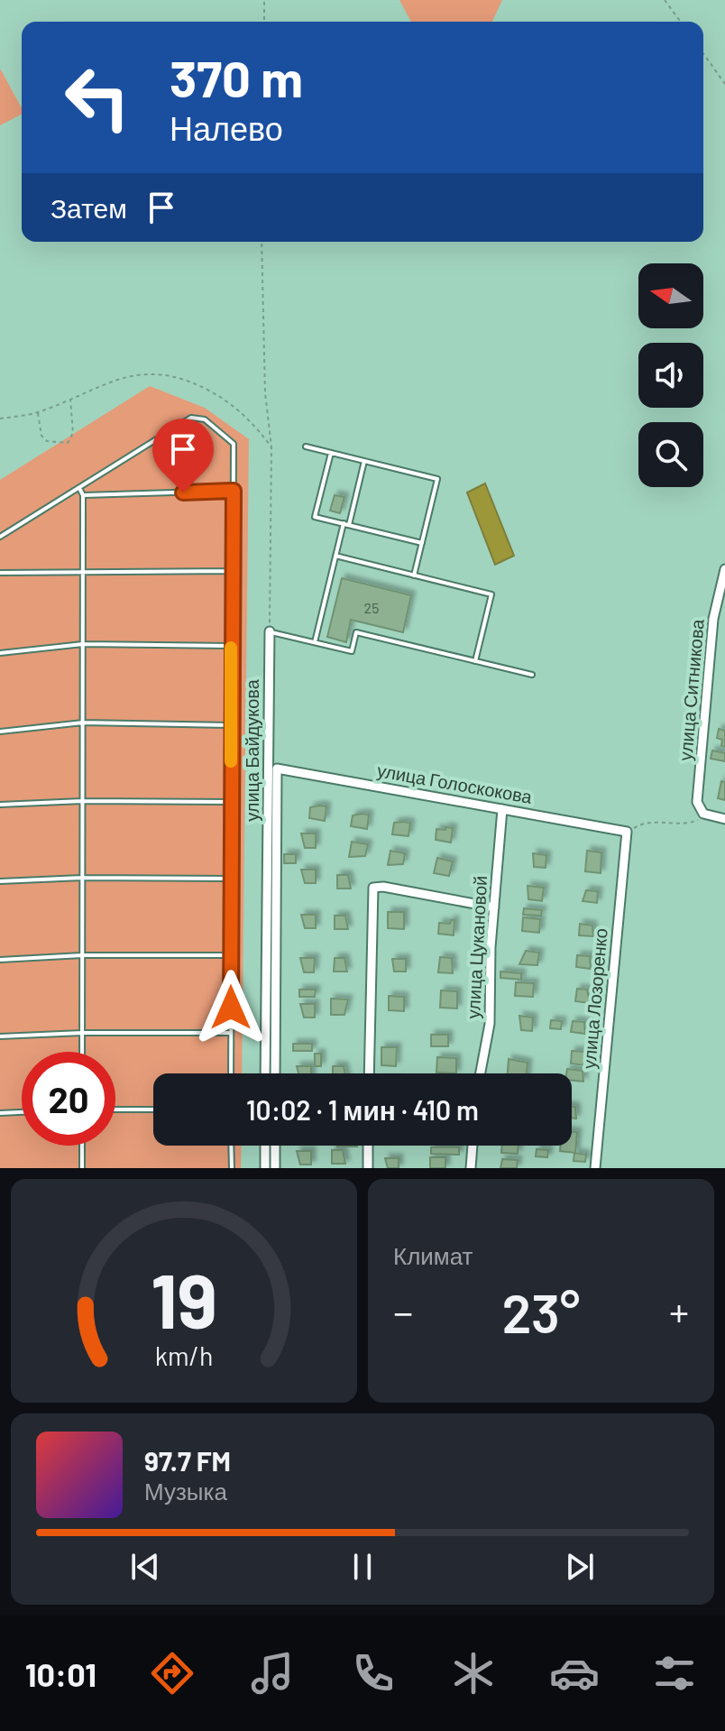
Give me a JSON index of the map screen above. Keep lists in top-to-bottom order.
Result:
{
  "streets": {
    "street": [
      "улица Ситникова",
      "улица Байдукова",
      "улица Голоскокова",
      "улица Цукановой",
      "улица Лозоренко"
    ]
  },
  "crossings": [
    ["улица Байдукова", "улица Голоскокова"],
    ["улица Голоскокова", "улица Цукановой"],
    ["улица Голоскокова", "улица Лозоренко"]
  ],
  "house_numbers": ["25"],
  "north": "left",
  "page": {
    "turn": ["370 m", "Налево"],
    "then": "Затем",
    "limit": "20",
    "trip": "10:02 · 1 мин · 410 m",
    "tile": "Климат",
    "heat": ["−", "23°", "+"],
    "song": ["97.7 FM", "Музыка"],
    "tabs": "10:01",
    "gauge": ["19", "km/h"]
  }
}
